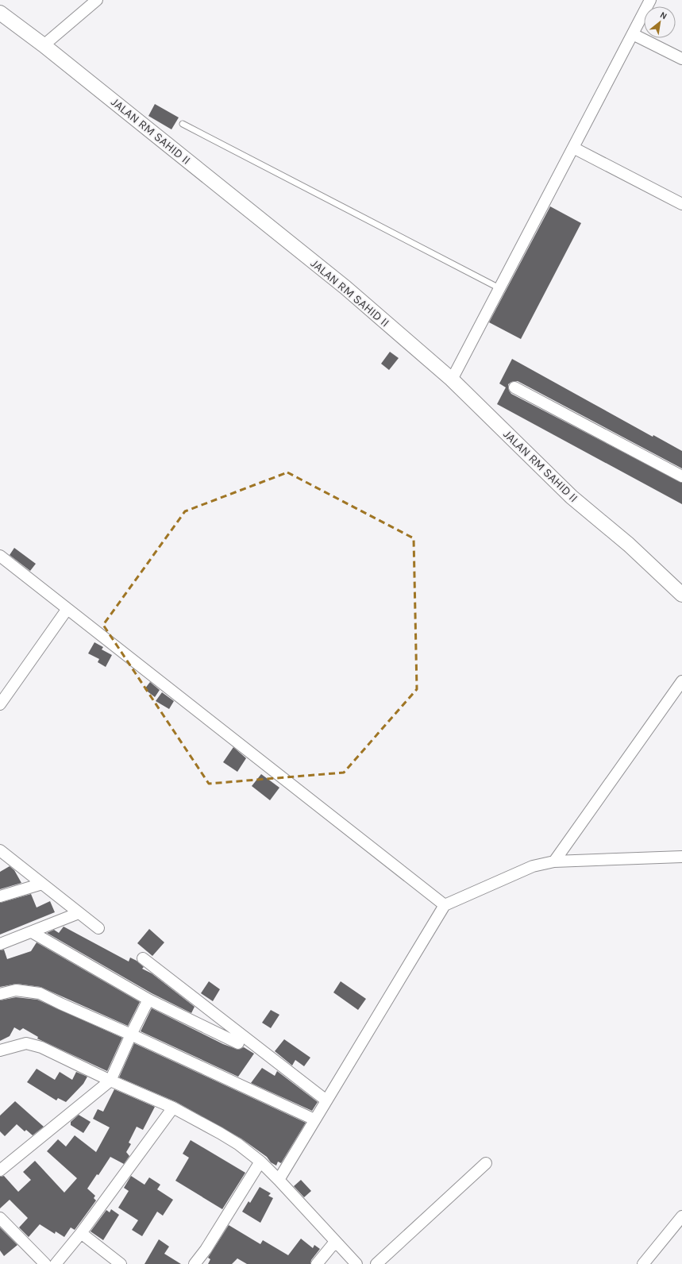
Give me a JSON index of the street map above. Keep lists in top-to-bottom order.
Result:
{
  "streets": {
    "street": ["JALAN RM SAHID II"]
  },
  "north": "top right"
}
